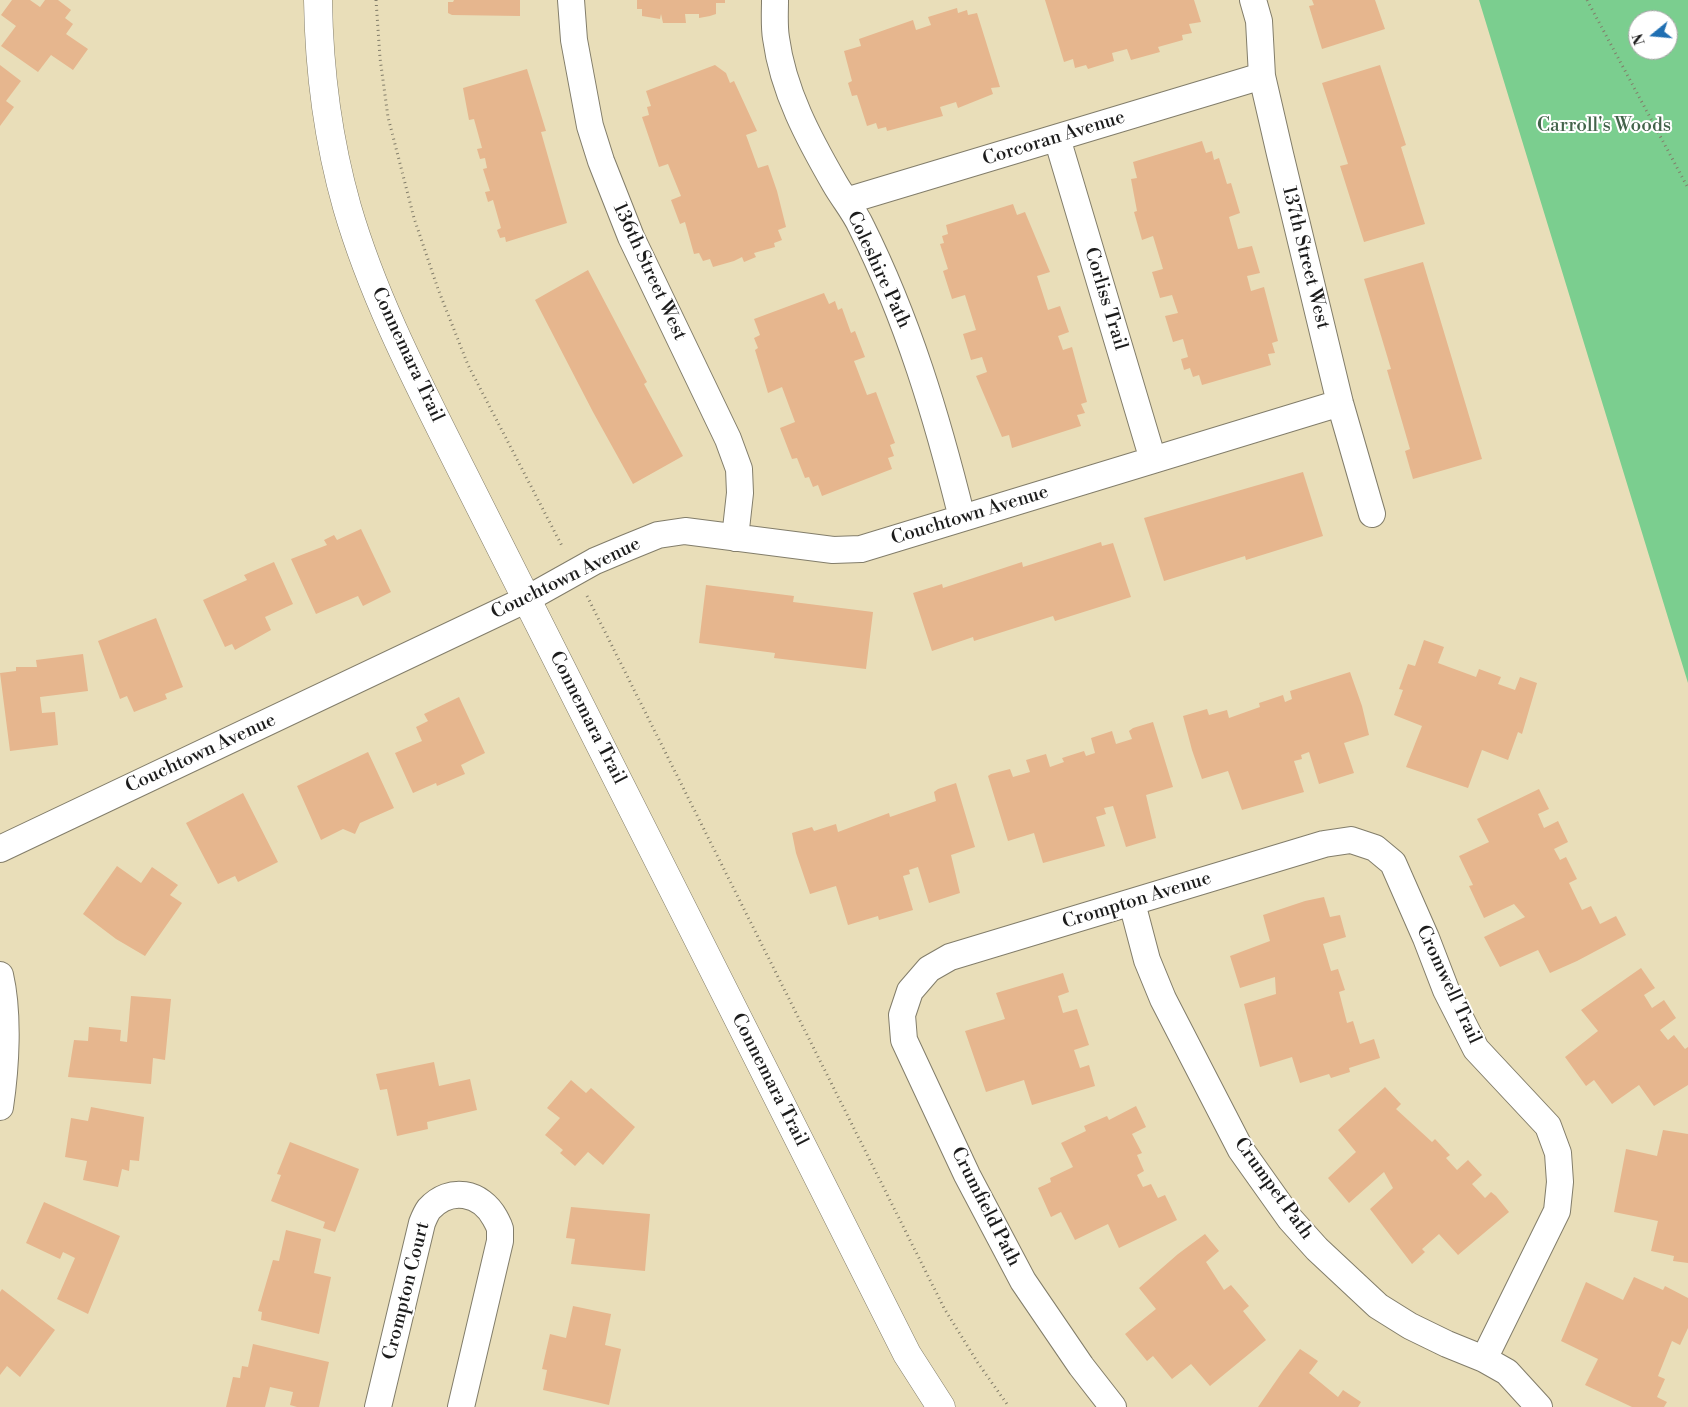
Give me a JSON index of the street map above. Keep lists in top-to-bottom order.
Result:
{
  "streets": {
    "street": [
      "Corcoran Avenue",
      "137th Street West",
      "Coleshire Path",
      "136th Street West",
      "Corliss Trail",
      "Connemara Trail",
      "Couchtown Avenue",
      "Crompton Avenue",
      "Cromwell Trail",
      "Crumpet Path",
      "Crumfield Path",
      "Crompton Court"
    ]
  },
  "crossings": [
    ["Corcoran Avenue", "137th Street West"],
    ["Corcoran Avenue", "Coleshire Path"],
    ["Corcoran Avenue", "Corliss Trail"],
    ["137th Street West", "Couchtown Avenue"],
    ["Coleshire Path", "Couchtown Avenue"],
    ["136th Street West", "Couchtown Avenue"],
    ["Corliss Trail", "Couchtown Avenue"],
    ["Connemara Trail", "Couchtown Avenue"],
    ["Crompton Avenue", "Cromwell Trail"],
    ["Crompton Avenue", "Crumpet Path"],
    ["Crompton Avenue", "Crumfield Path"],
    ["Cromwell Trail", "Crumpet Path"]
  ],
  "parks": ["Carroll's Woods"],
  "north": "left"
}
